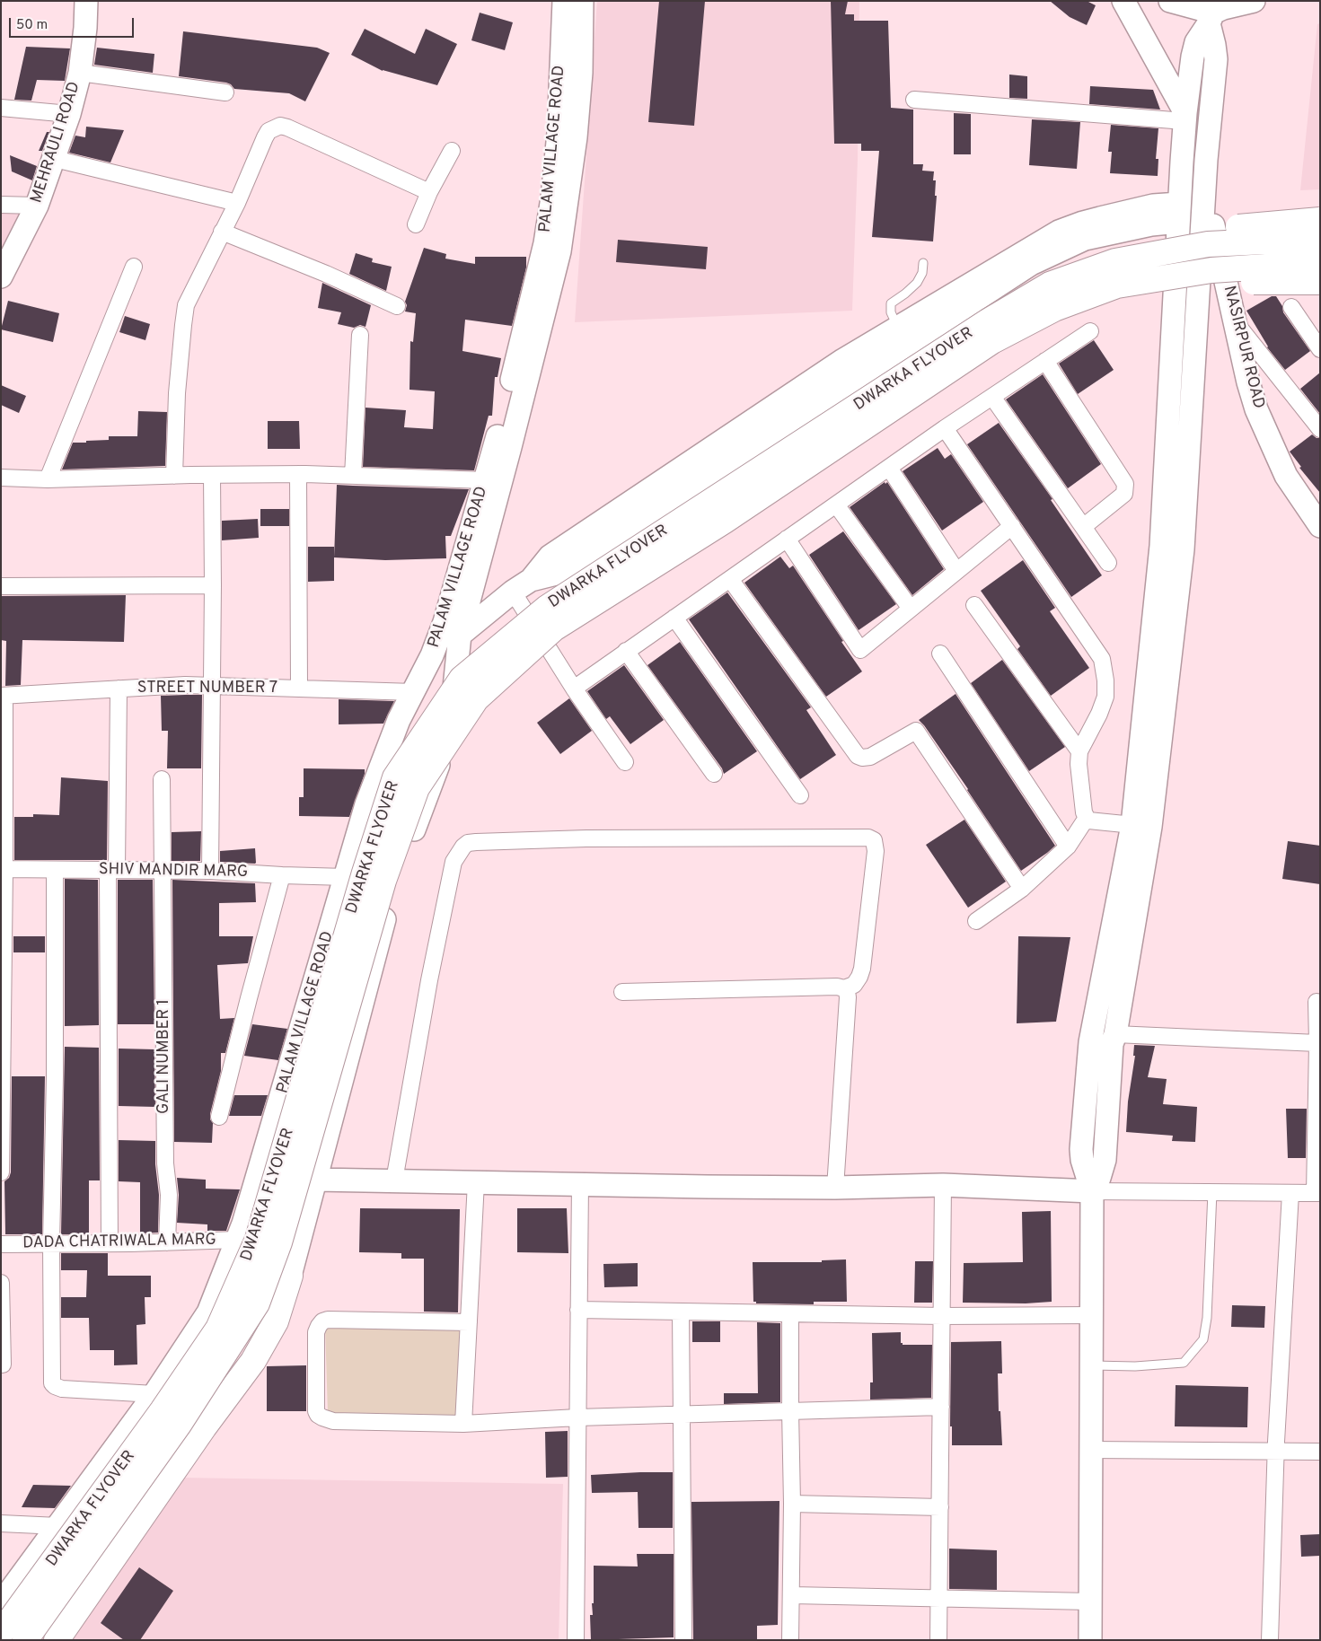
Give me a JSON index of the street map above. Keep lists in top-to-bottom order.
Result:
{
  "streets": {
    "main road": ["DWARKA FLYOVER"],
    "street": [
      "MEHRAULI ROAD",
      "PALAM VILLAGE ROAD",
      "NASIRPUR ROAD",
      "STREET NUMBER 7",
      "SHIV MANDIR MARG",
      "GALI NUMBER 1",
      "DADA CHATRIWALA MARG"
    ]
  },
  "crossings": [
    ["PALAM VILLAGE ROAD", "STREET NUMBER 7"],
    ["PALAM VILLAGE ROAD", "SHIV MANDIR MARG"],
    ["PALAM VILLAGE ROAD", "DADA CHATRIWALA MARG"],
    ["SHIV MANDIR MARG", "GALI NUMBER 1"],
    ["GALI NUMBER 1", "DADA CHATRIWALA MARG"]
  ],
  "scale_bar": "50 m"
}
